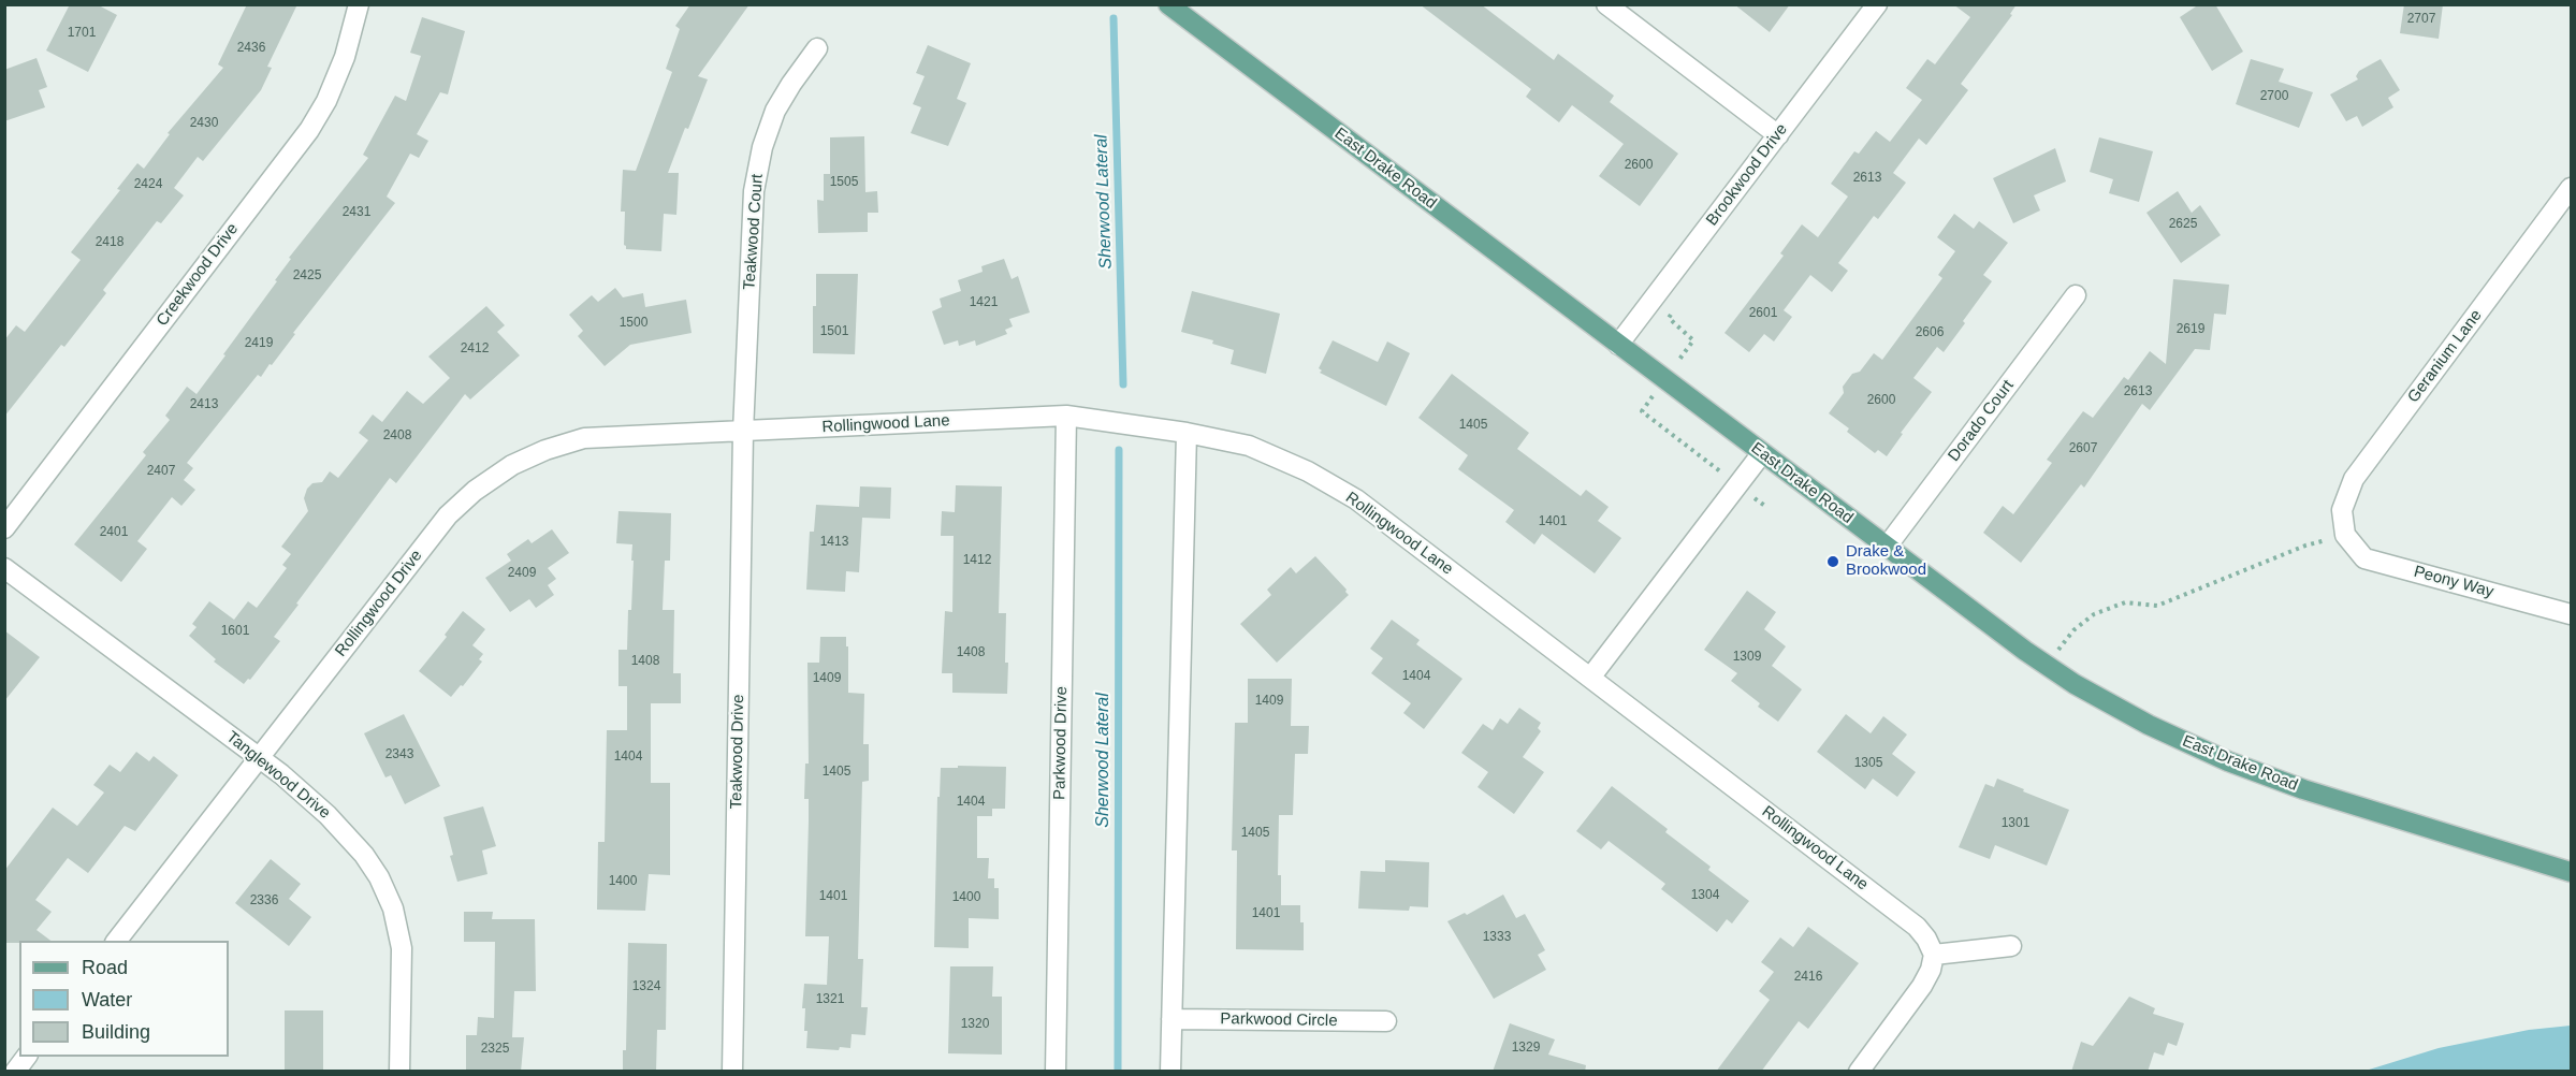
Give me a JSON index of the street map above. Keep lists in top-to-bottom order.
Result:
{
  "streets": {
    "main road": ["East Drake Road"],
    "street": [
      "Brookwood Drive",
      "Teakwood Court",
      "Creekwood Drive",
      "Geranium Lane",
      "Dorado Court",
      "Rollingwood Lane",
      "Peony Way",
      "Rollingwood Drive",
      "Parkwood Drive",
      "Teakwood Drive",
      "Tanglewood Drive",
      "Parkwood Circle"
    ]
  },
  "crossings": [
    ["East Drake Road", "Brookwood Drive"],
    ["East Drake Road", "Dorado Court"],
    ["Teakwood Court", "Rollingwood Lane"],
    ["Teakwood Court", "Rollingwood Drive"],
    ["Teakwood Court", "Teakwood Drive"],
    ["Geranium Lane", "Peony Way"],
    ["Rollingwood Lane", "Rollingwood Drive"],
    ["Rollingwood Lane", "Parkwood Drive"],
    ["Rollingwood Lane", "Teakwood Drive"],
    ["Rollingwood Drive", "Teakwood Drive"],
    ["Rollingwood Drive", "Tanglewood Drive"]
  ],
  "water": ["Sherwood Lateral"],
  "places": ["Drake & Brookwood"],
  "house_numbers": [
    "2707",
    "1701",
    "2436",
    "2700",
    "2430",
    "2600",
    "2613",
    "1505",
    "2424",
    "2431",
    "2625",
    "2418",
    "2425",
    "1421",
    "2601",
    "1500",
    "2619",
    "1501",
    "2606",
    "2419",
    "2412",
    "2613",
    "2600",
    "2413",
    "1405",
    "2408",
    "2607",
    "2407",
    "1401",
    "2401",
    "1413",
    "1412",
    "2409",
    "1601",
    "1408",
    "1309",
    "1408",
    "1404",
    "1409",
    "1409",
    "2343",
    "1404",
    "1305",
    "1405",
    "1404",
    "1301",
    "1405",
    "1400",
    "1304",
    "1401",
    "1400",
    "2336",
    "1401",
    "1333",
    "2416",
    "1324",
    "1321",
    "1320",
    "1329",
    "2325"
  ],
  "legend": ["Road", "Water", "Building"]
}
